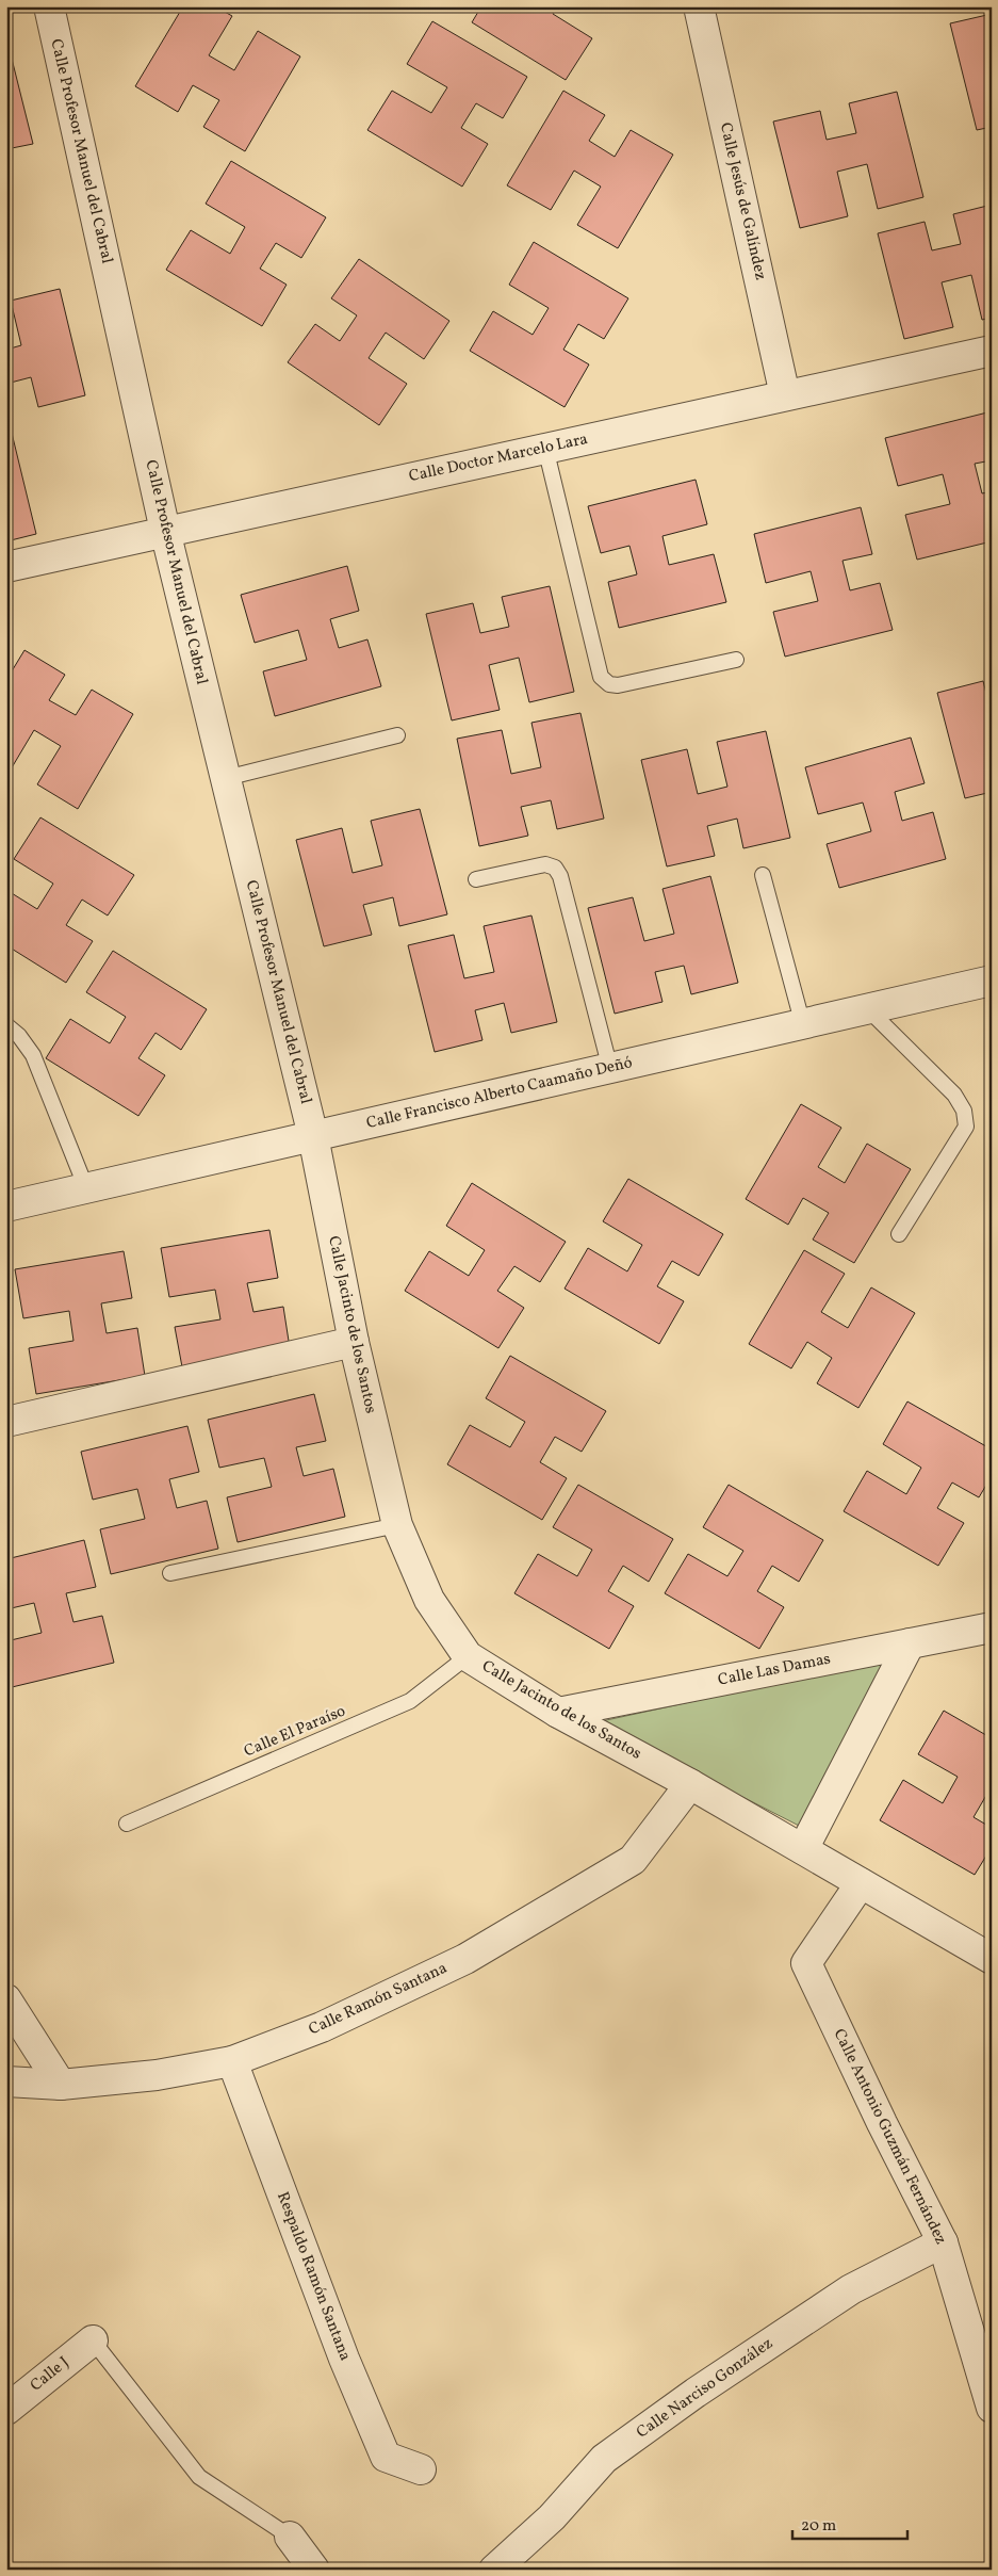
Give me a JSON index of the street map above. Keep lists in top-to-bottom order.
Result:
{
  "streets": {
    "street": [
      "Calle Profesor Manuel del Cabral",
      "Calle Jesús de Galíndez",
      "Calle Doctor Marcelo Lara",
      "Calle Francisco Alberto Caamaño Deñó",
      "Calle Jacinto de los Santos",
      "Calle Las Damas",
      "Calle Ramón Santana",
      "Calle Antonio Guzmán Fernández",
      "Respaldo Ramón Santana",
      "Calle J",
      "Calle Narciso González"
    ],
    "lane": ["Calle El Paraíso"]
  },
  "crossings": [
    ["Calle Profesor Manuel del Cabral", "Calle Doctor Marcelo Lara"],
    ["Calle Profesor Manuel del Cabral", "Calle Francisco Alberto Caamaño Deñó"],
    ["Calle Profesor Manuel del Cabral", "Calle Jacinto de los Santos"],
    ["Calle Jesús de Galíndez", "Calle Doctor Marcelo Lara"],
    ["Calle Francisco Alberto Caamaño Deñó", "Calle Jacinto de los Santos"],
    ["Calle Jacinto de los Santos", "Calle Las Damas"],
    ["Calle Jacinto de los Santos", "Calle El Paraíso"],
    ["Calle Jacinto de los Santos", "Calle Ramón Santana"],
    ["Calle Jacinto de los Santos", "Calle Antonio Guzmán Fernández"],
    ["Calle Ramón Santana", "Respaldo Ramón Santana"],
    ["Calle Antonio Guzmán Fernández", "Calle Narciso González"]
  ],
  "scale_bar": "20 m"
}
